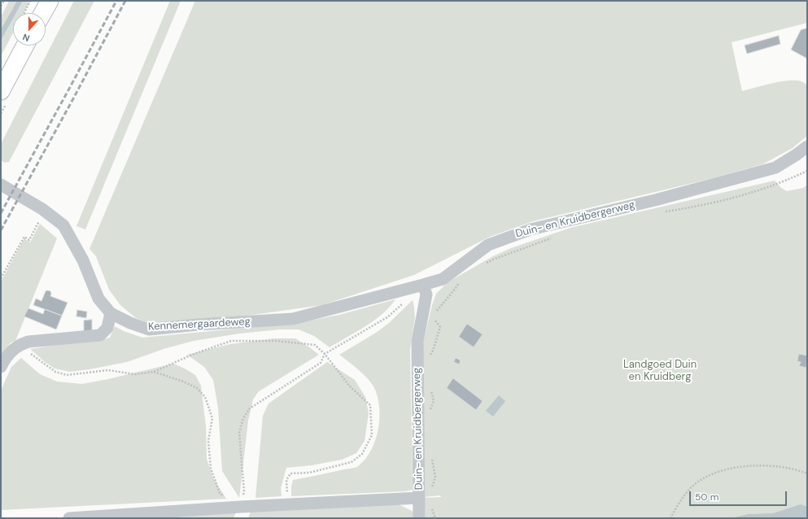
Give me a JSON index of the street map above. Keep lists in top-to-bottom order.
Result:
{
  "streets": {
    "street": ["Duin- en Kruidbergerweg", "Kennemergaardeweg"]
  },
  "crossings": [
    ["Duin- en Kruidbergerweg", "Kennemergaardeweg"]
  ],
  "parks": ["Landgoed Duin en Kruidberg"],
  "scale_bar": "50 m",
  "north": "bottom"
}
